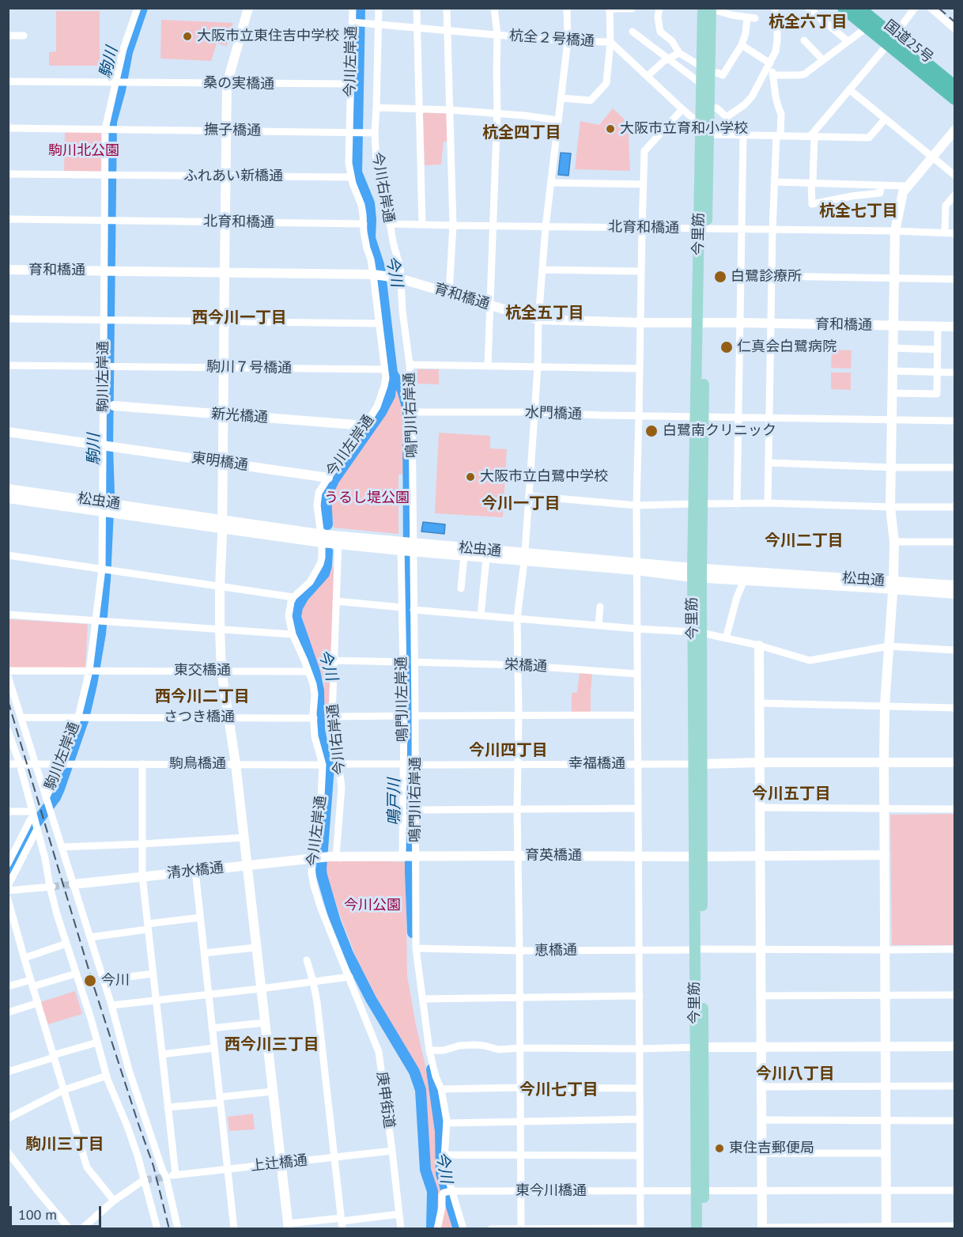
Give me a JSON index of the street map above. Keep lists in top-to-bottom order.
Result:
{
  "streets": {
    "highway": ["国道25号"],
    "main road": ["今里筋"],
    "street": [
      "杭全２号橋通",
      "今川左岸通",
      "桑の実橋通",
      "撫子橋通",
      "ふれあい新橋通",
      "今川右岸通",
      "北育和橋通",
      "育和橋通",
      "駒川７号橋通",
      "駒川左岸通",
      "水門橋通",
      "鳴門川右岸通",
      "新光橋通",
      "東明橋通",
      "松虫通",
      "栄橋通",
      "東交橋通",
      "鳴門川左岸通",
      "さつき橋通",
      "駒鳥橋通",
      "幸福橋通",
      "育英橋通",
      "清水橋通",
      "恵橋通",
      "庚申街道",
      "上辻橋通",
      "東今川橋通"
    ]
  },
  "crossings": [
    ["杭全２号橋通", "今川左岸通"],
    ["杭全２号橋通", "今川右岸通"],
    ["杭全２号橋通", "今里筋"],
    ["今川左岸通", "桑の実橋通"],
    ["今川左岸通", "撫子橋通"],
    ["今川左岸通", "ふれあい新橋通"],
    ["今川左岸通", "今川右岸通"],
    ["今川左岸通", "北育和橋通"],
    ["今川左岸通", "育和橋通"],
    ["今川左岸通", "駒川７号橋通"],
    ["今川左岸通", "新光橋通"],
    ["今川左岸通", "東明橋通"],
    ["今川左岸通", "松虫通"],
    ["今川左岸通", "東交橋通"],
    ["今川左岸通", "さつき橋通"],
    ["今川左岸通", "駒鳥橋通"],
    ["今川左岸通", "育英橋通"],
    ["今川左岸通", "清水橋通"],
    ["今川左岸通", "庚申街道"],
    ["桑の実橋通", "駒川左岸通"],
    ["撫子橋通", "今川右岸通"],
    ["撫子橋通", "駒川左岸通"],
    ["ふれあい新橋通", "駒川左岸通"],
    ["今川右岸通", "北育和橋通"],
    ["今川右岸通", "育和橋通"],
    ["今川右岸通", "鳴門川右岸通"],
    ["今川右岸通", "松虫通"],
    ["今川右岸通", "育英橋通"],
    ["今川右岸通", "清水橋通"],
    ["北育和橋通", "今里筋"],
    ["北育和橋通", "駒川左岸通"],
    ["今里筋", "育和橋通"],
    ["今里筋", "水門橋通"],
    ["今里筋", "松虫通"],
    ["今里筋", "幸福橋通"],
    ["今里筋", "育英橋通"],
    ["今里筋", "恵橋通"],
    ["今里筋", "東今川橋通"],
    ["育和橋通", "駒川左岸通"],
    ["駒川７号橋通", "駒川左岸通"],
    ["駒川左岸通", "新光橋通"],
    ["駒川左岸通", "東明橋通"],
    ["駒川左岸通", "松虫通"],
    ["駒川左岸通", "東交橋通"],
    ["駒川左岸通", "さつき橋通"],
    ["駒川左岸通", "駒鳥橋通"],
    ["水門橋通", "鳴門川右岸通"],
    ["鳴門川右岸通", "松虫通"],
    ["鳴門川右岸通", "栄橋通"],
    ["鳴門川右岸通", "鳴門川左岸通"],
    ["鳴門川右岸通", "幸福橋通"],
    ["鳴門川右岸通", "育英橋通"],
    ["鳴門川右岸通", "恵橋通"],
    ["鳴門川右岸通", "東今川橋通"],
    ["松虫通", "鳴門川左岸通"],
    ["鳴門川左岸通", "育英橋通"],
    ["育英橋通", "清水橋通"],
    ["庚申街道", "上辻橋通"]
  ],
  "districts": [
    "杭全六丁目",
    "杭全四丁目",
    "杭全七丁目",
    "杭全五丁目",
    "西今川一丁目",
    "今川一丁目",
    "今川二丁目",
    "西今川二丁目",
    "今川四丁目",
    "今川五丁目",
    "西今川三丁目",
    "今川八丁目",
    "今川七丁目",
    "駒川三丁目"
  ],
  "water": ["駒川", "今川", "鳴戸川"],
  "parks": ["駒川北公園", "うるし堤公園", "今川公園"],
  "places": [
    "大阪市立東住吉中学校",
    "大阪市立育和小学校",
    "白鷺診療所",
    "仁真会白鷺病院",
    "白鷺南クリニック",
    "大阪市立白鷺中学校",
    "今川",
    "東住吉郵便局"
  ],
  "scale_bar": "100 m"
}
